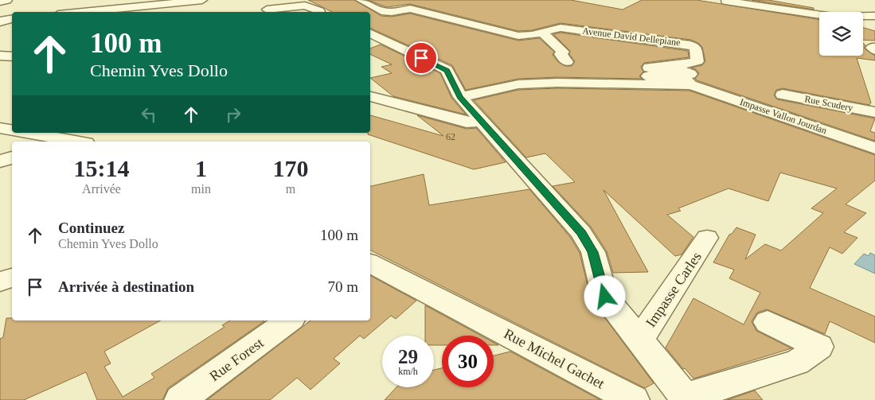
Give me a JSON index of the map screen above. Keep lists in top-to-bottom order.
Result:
{
  "streets": {
    "street": [
      "Avenue David Dellepiane",
      "Rue Scudery",
      "Impasse Vallon Jourdan",
      "Impasse Carles",
      "Rue Michel Gachet",
      "Rue Forest"
    ]
  },
  "crossings": [
    ["Avenue David Dellepiane", "Impasse Vallon Jourdan"]
  ],
  "house_numbers": ["62"],
  "page": {
    "turn": ["100 m", "Chemin Yves Dollo"],
    "eta": [
      "15:14",
      "Arrivée",
      "1",
      "min",
      "170",
      "m"
    ],
    "list": [
      {
        "name": "Continuez",
        "note": "Chemin Yves Dollo",
        "value": "100 m"
      },
      {
        "name": "Arrivée à destination",
        "value": "70 m"
      }
    ],
    "speed": "29 km/h",
    "limit": "30"
  }
}
